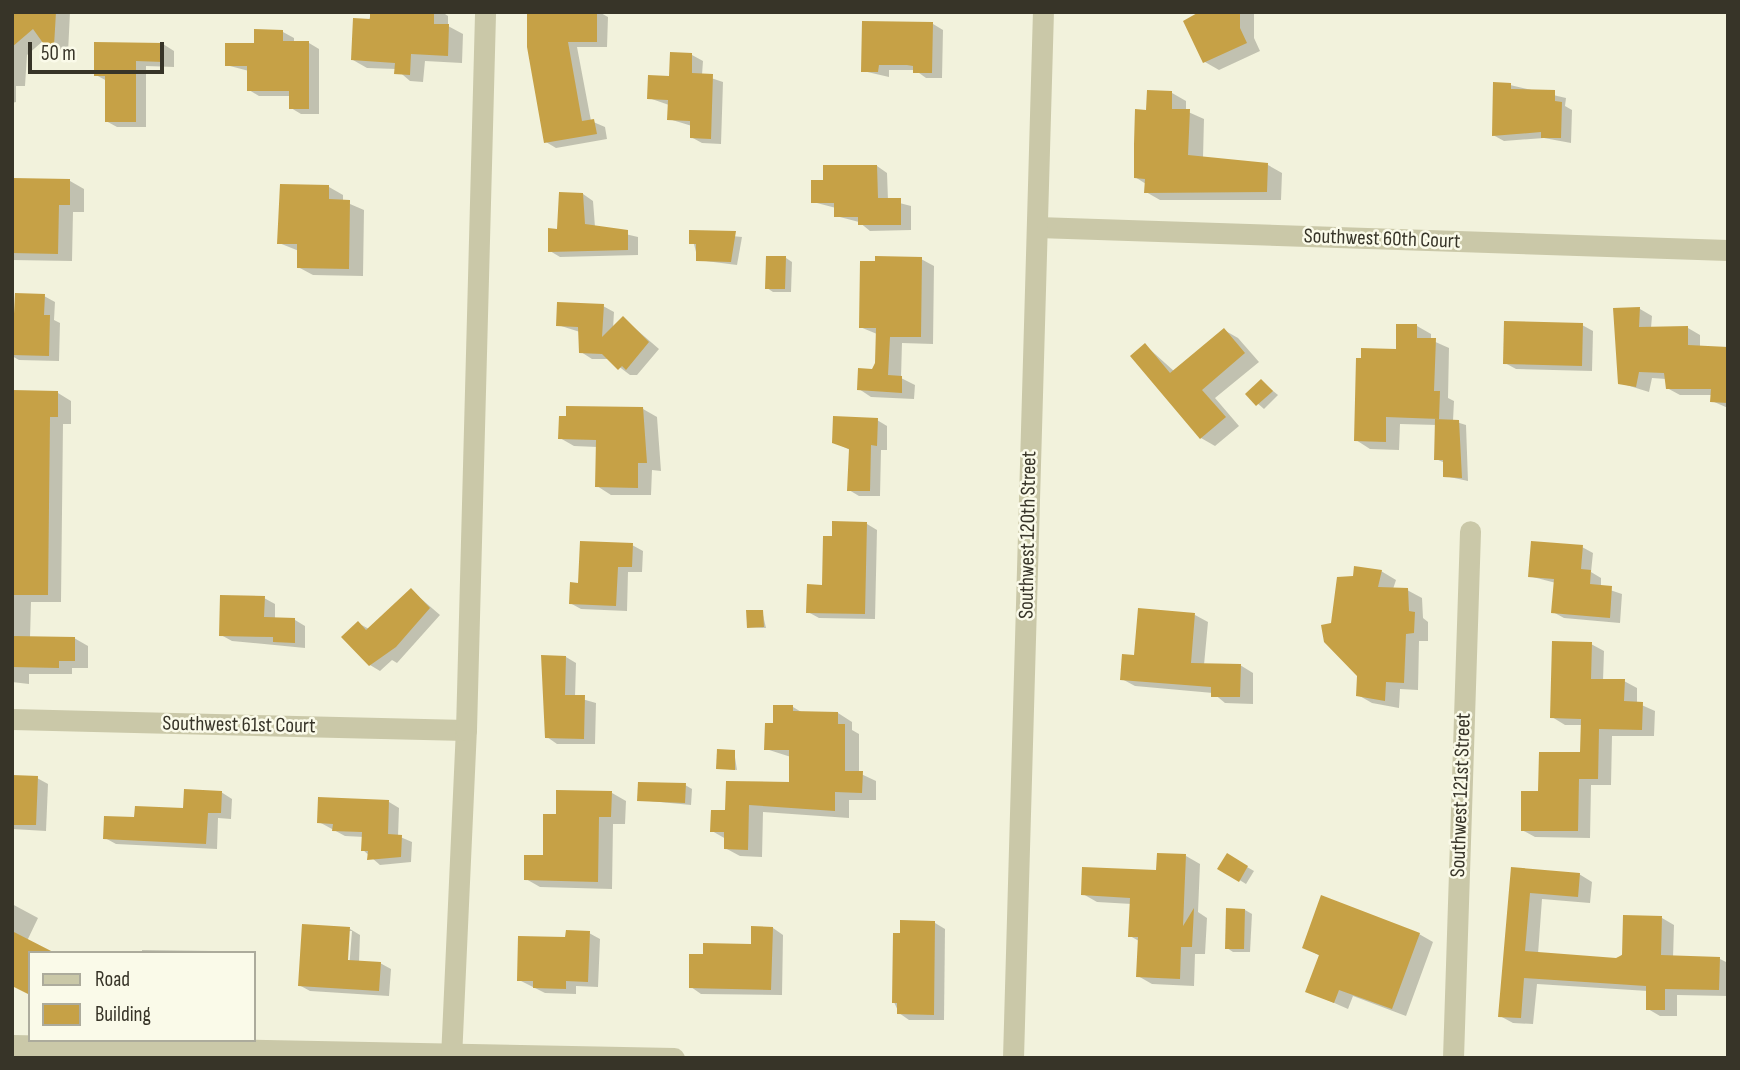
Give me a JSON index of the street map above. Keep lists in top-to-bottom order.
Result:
{
  "streets": {
    "street": [
      "Southwest 60th Court",
      "Southwest 120th Street",
      "Southwest 61st Court",
      "Southwest 121st Street"
    ]
  },
  "crossings": [
    ["Southwest 60th Court", "Southwest 120th Street"]
  ],
  "legend": ["Road", "Building"],
  "scale_bar": "50 m"
}
